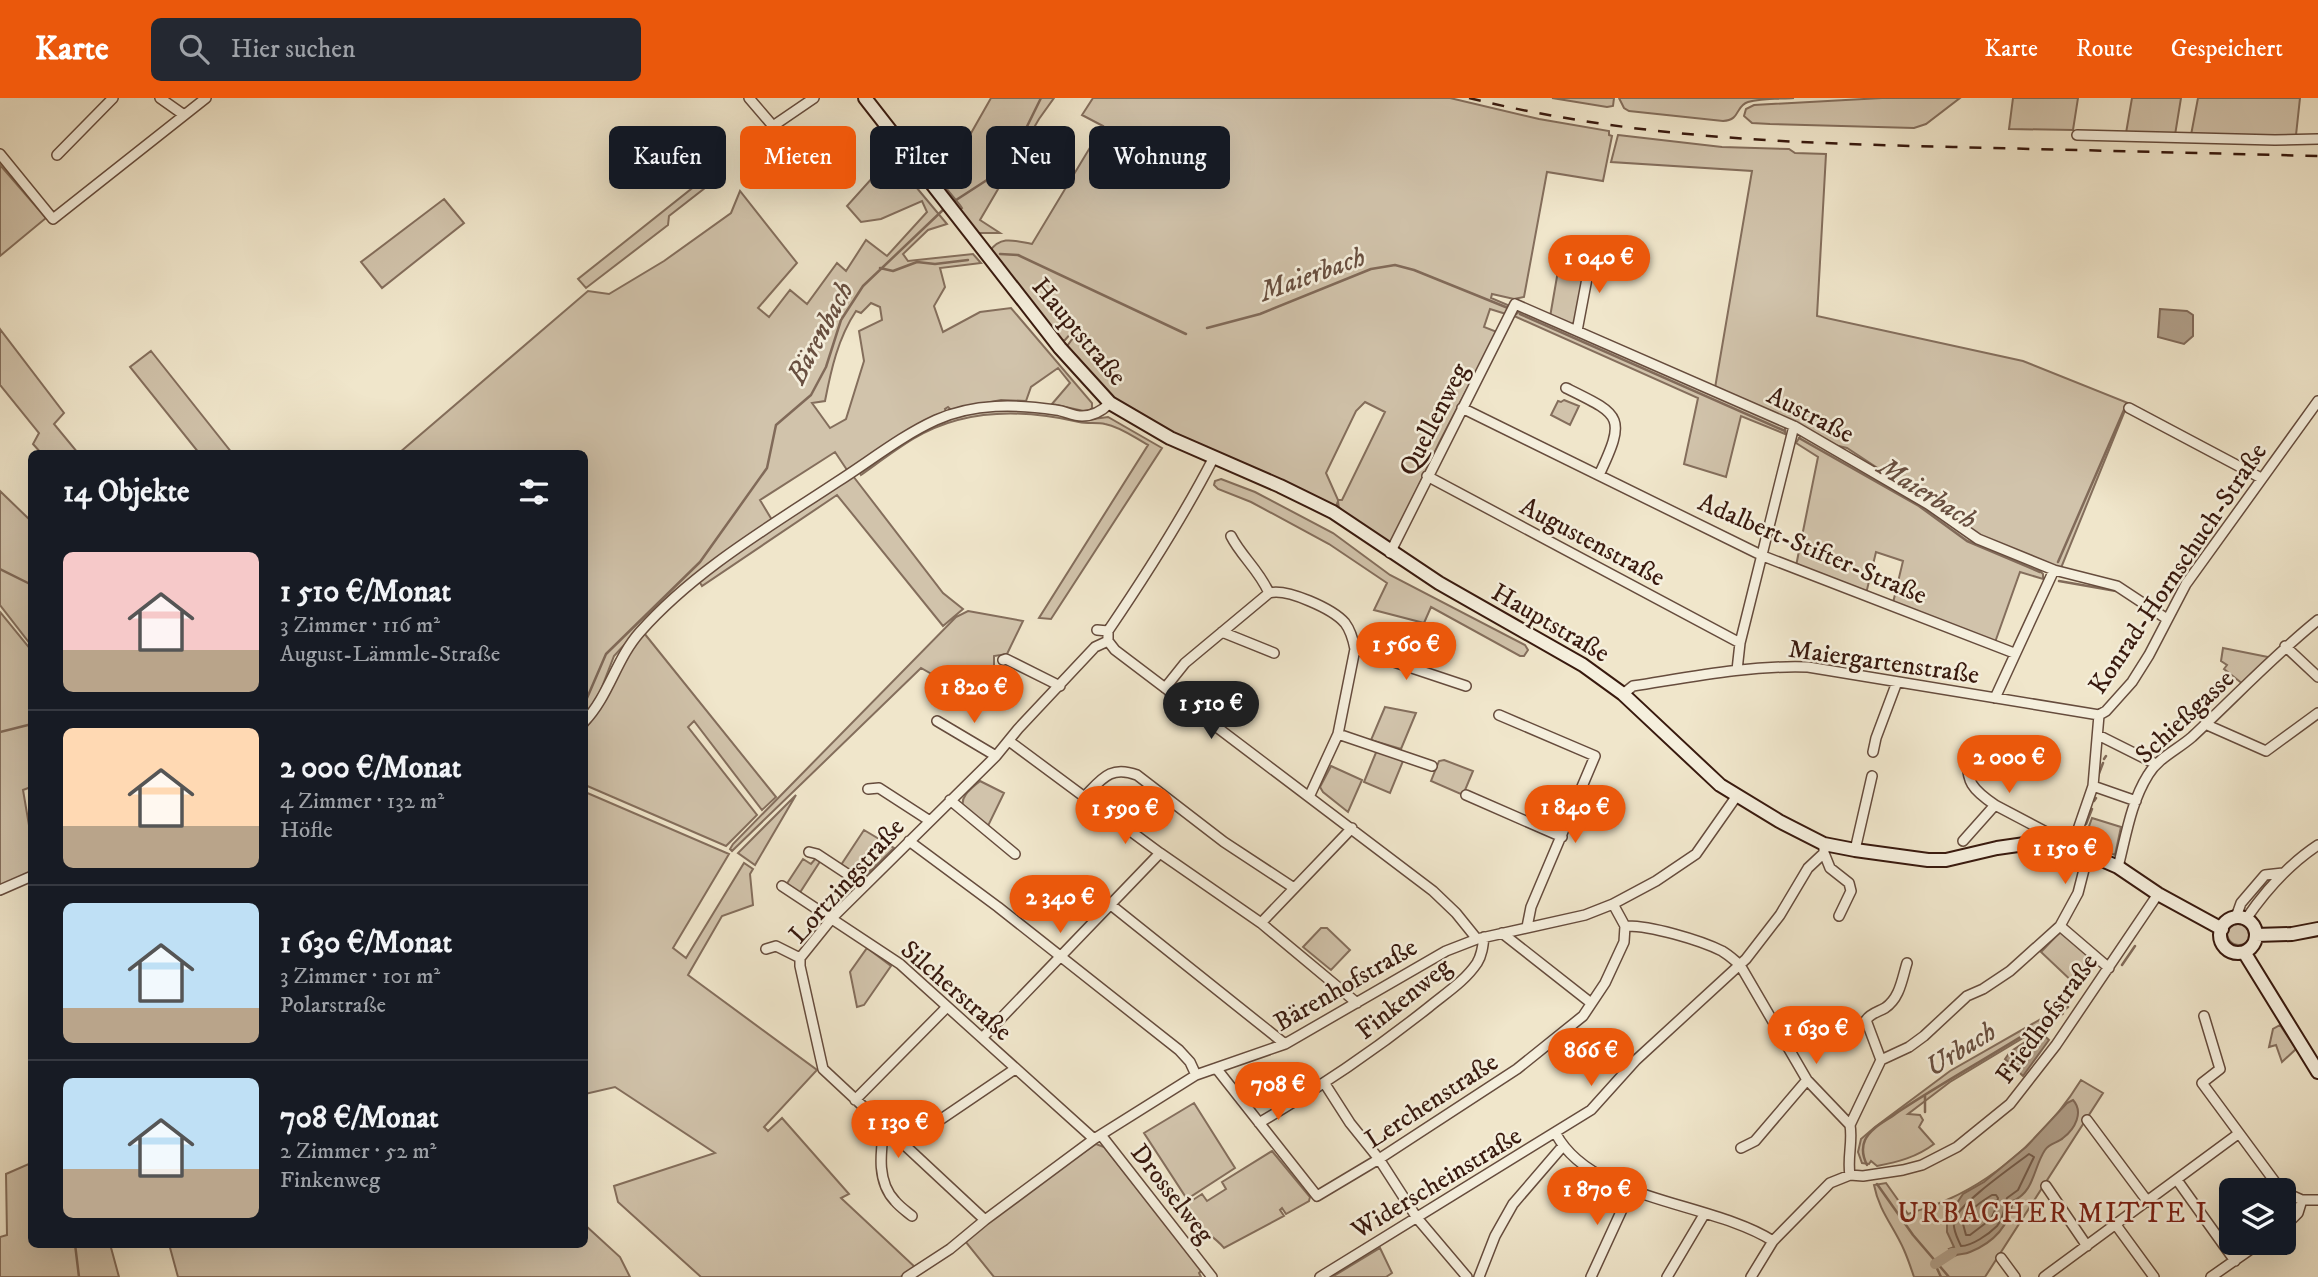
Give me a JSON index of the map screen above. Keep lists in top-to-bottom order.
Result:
{
  "streets": {
    "street": [
      "Hauptstraße",
      "Austraße",
      "Quellenweg",
      "Augustenstraße",
      "Adalbert-Stifter-Straße",
      "Konrad-Hornschuch-Straße",
      "Maiergartenstraße",
      "Schießgasse",
      "Lortzingstraße",
      "Bärenhofstraße",
      "Silcherstraße",
      "Finkenweg",
      "Friedhofstraße",
      "Lerchenstraße",
      "Widerscheinstraße",
      "Drosselweg"
    ]
  },
  "crossings": [
    ["Hauptstraße", "Quellenweg"],
    ["Hauptstraße", "Konrad-Hornschuch-Straße"],
    ["Hauptstraße", "Maiergartenstraße"],
    ["Hauptstraße", "Schießgasse"],
    ["Hauptstraße", "Lortzingstraße"],
    ["Hauptstraße", "Bärenhofstraße"],
    ["Hauptstraße", "Friedhofstraße"],
    ["Hauptstraße", "Widerscheinstraße"],
    ["Austraße", "Quellenweg"],
    ["Austraße", "Konrad-Hornschuch-Straße"],
    ["Quellenweg", "Augustenstraße"],
    ["Quellenweg", "Adalbert-Stifter-Straße"],
    ["Konrad-Hornschuch-Straße", "Maiergartenstraße"],
    ["Lortzingstraße", "Silcherstraße"],
    ["Bärenhofstraße", "Silcherstraße"],
    ["Bärenhofstraße", "Finkenweg"],
    ["Bärenhofstraße", "Drosselweg"],
    ["Silcherstraße", "Drosselweg"],
    ["Finkenweg", "Lerchenstraße"]
  ],
  "districts": ["URBACHER MITTE I"],
  "water": ["Maierbach", "Bärenbach", "Urbach"],
  "page": {
    "header": "Karte",
    "search": "Hier suchen",
    "nav": ["Karte", "Route", "Gespeichert"],
    "chip": [
      "Kaufen",
      "Mieten",
      "Filter",
      "Neu",
      "Wohnung"
    ],
    "price": [
      "1 040 €",
      "1 560 €",
      "1 820 €",
      "1 510 €",
      "2 000 €",
      "1 840 €",
      "1 590 €",
      "1 150 €",
      "2 340 €",
      "1 630 €",
      "866 €",
      "708 €",
      "1 130 €",
      "1 870 €"
    ],
    "heading": "14 Objekte",
    "list": [
      {
        "name": "1 510 €/Monat",
        "note": "3 Zimmer · 116 m² · August-Lämmle-Straße"
      },
      {
        "name": "2 000 €/Monat",
        "note": "4 Zimmer · 132 m² · Höfle"
      },
      {
        "name": "1 630 €/Monat",
        "note": "3 Zimmer · 101 m² · Polarstraße"
      },
      {
        "name": "708 €/Monat",
        "note": "2 Zimmer · 52 m² · Finkenweg"
      }
    ]
  }
}
